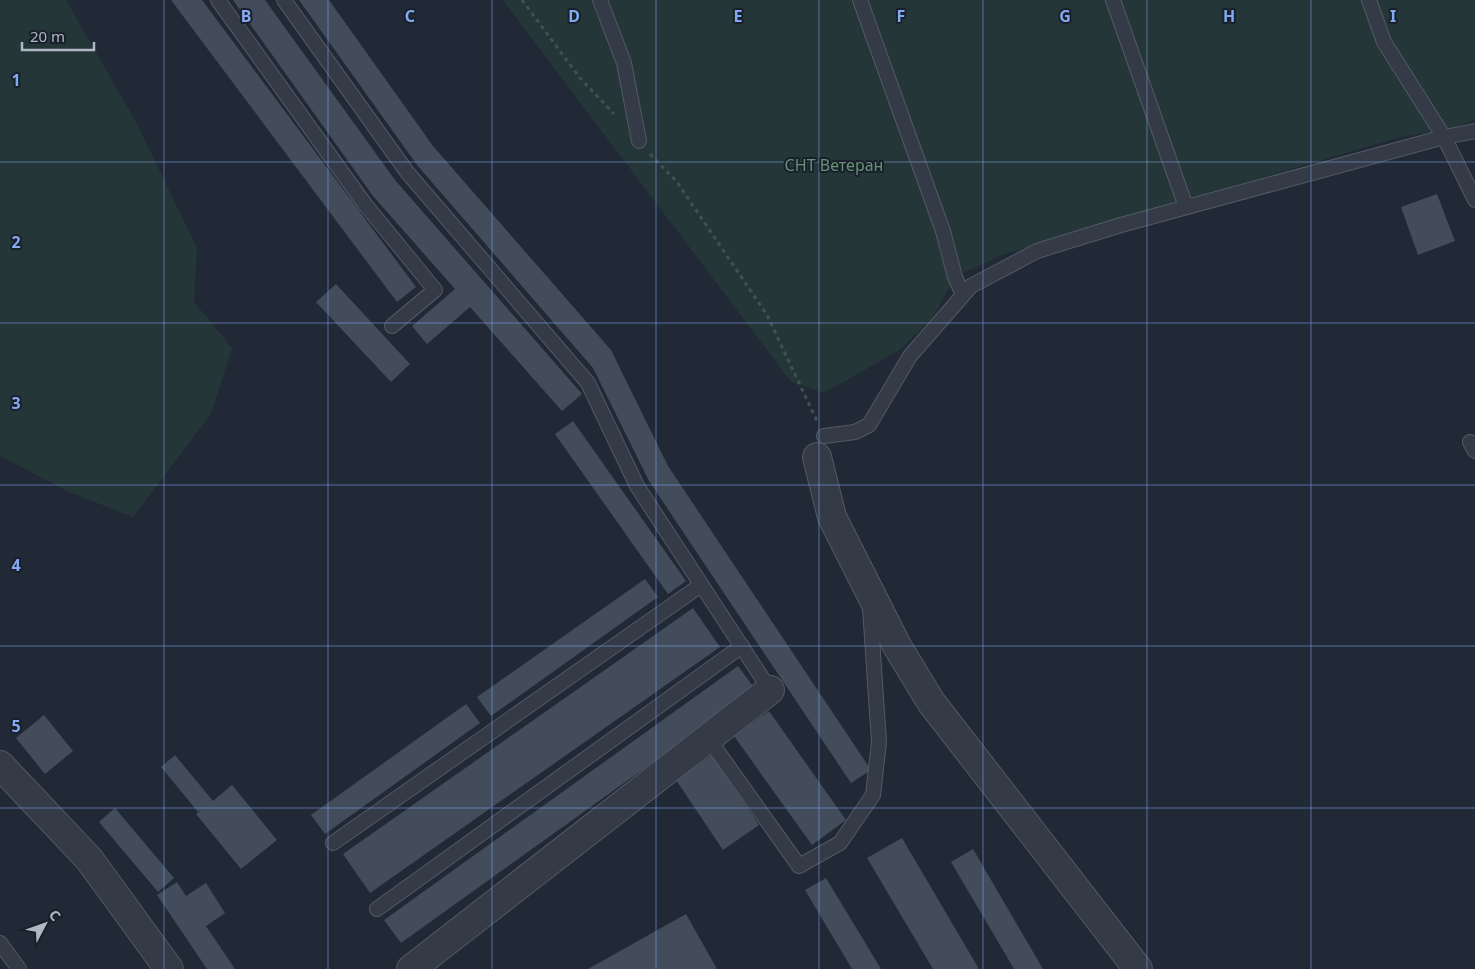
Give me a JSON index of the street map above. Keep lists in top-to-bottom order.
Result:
{
  "parks": ["СНТ Ветеран"],
  "scale_bar": "20 m",
  "north": "top right",
  "grid": {
    "columns": [
      "B",
      "C",
      "D",
      "E",
      "F",
      "G",
      "H",
      "I"
    ],
    "rows": [
      "1",
      "2",
      "3",
      "4",
      "5"
    ]
  }
}
